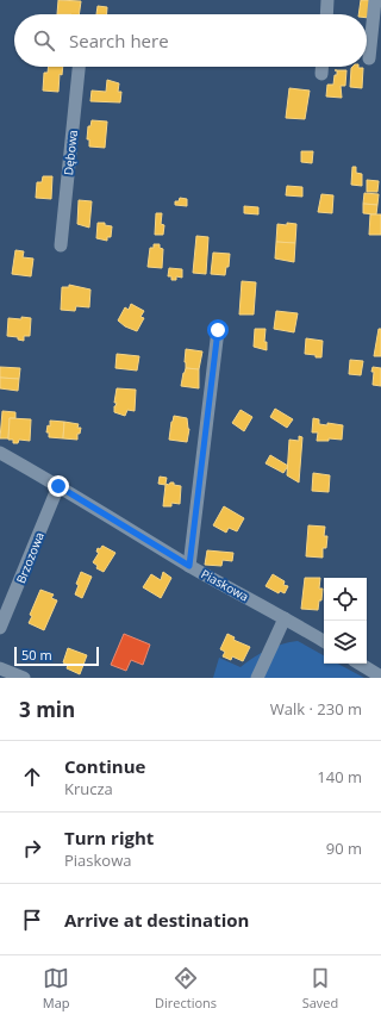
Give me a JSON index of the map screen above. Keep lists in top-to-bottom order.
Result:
{
  "streets": {
    "street": ["Dębowa", "Brzozowa", "Piaskowa"]
  },
  "crossings": [
    ["Brzozowa", "Piaskowa"]
  ],
  "scale_bar": "50 m",
  "page": {
    "search": "Search here",
    "scale": "50 m",
    "heading": ["3 min", "Walk · 230 m"],
    "list": [
      ["Continue", "Krucza", "140 m"],
      ["Turn right", "Piaskowa", "90 m"],
      "Arrive at destination"
    ],
    "nav": ["Map", "Directions", "Saved"]
  }
}
